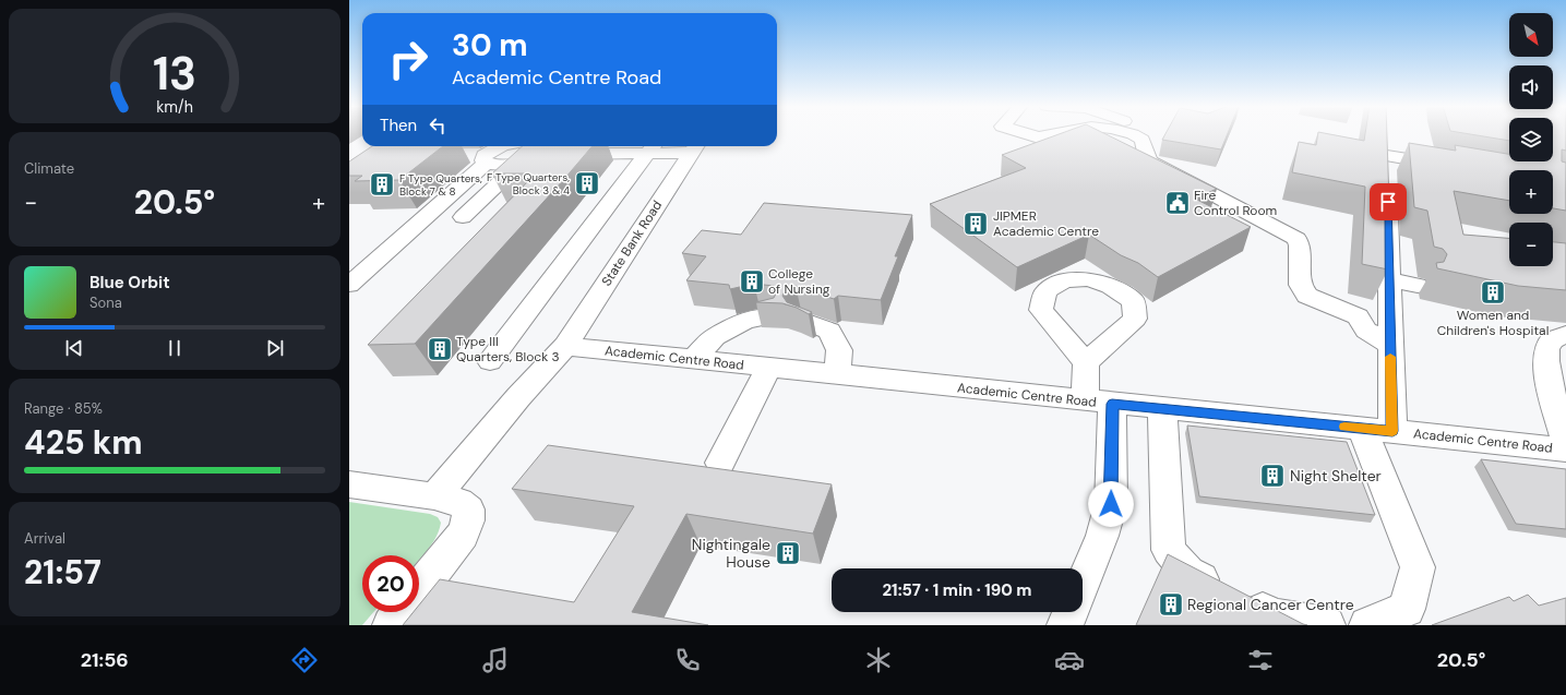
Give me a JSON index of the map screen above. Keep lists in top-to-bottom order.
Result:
{
  "streets": {
    "street": ["State Bank Road", "Academic Centre Road"]
  },
  "crossings": [
    ["State Bank Road", "Academic Centre Road"]
  ],
  "places": {
    "building": [
      "F Type Quarters, Block 3 & 4",
      "F Type Quarters, Block 7 & 8",
      "JIPMER Academic Centre",
      "College of Nursing",
      "Women and Children's Hospital",
      "Type III Quarters, Block 3",
      "Night Shelter",
      "Nightingale House",
      "Regional Cancer Centre"
    ],
    "public building": ["Fire Control Room"]
  },
  "north": "bottom right",
  "page": {
    "map_buttons": ["+", "−"],
    "turn": ["30 m", "Academic Centre Road"],
    "then": "Then",
    "tile": [
      "Climate",
      ["Range · 85%", "425 km"],
      ["Arrival", "21:57"]
    ],
    "heat": ["−", "20.5°", "+"],
    "song": ["Blue Orbit", "Sona"],
    "limit": "20",
    "trip": "21:57 · 1 min · 190 m",
    "tabs": ["21:56", "20.5°"],
    "gauge": ["13", "km/h"]
  }
}
